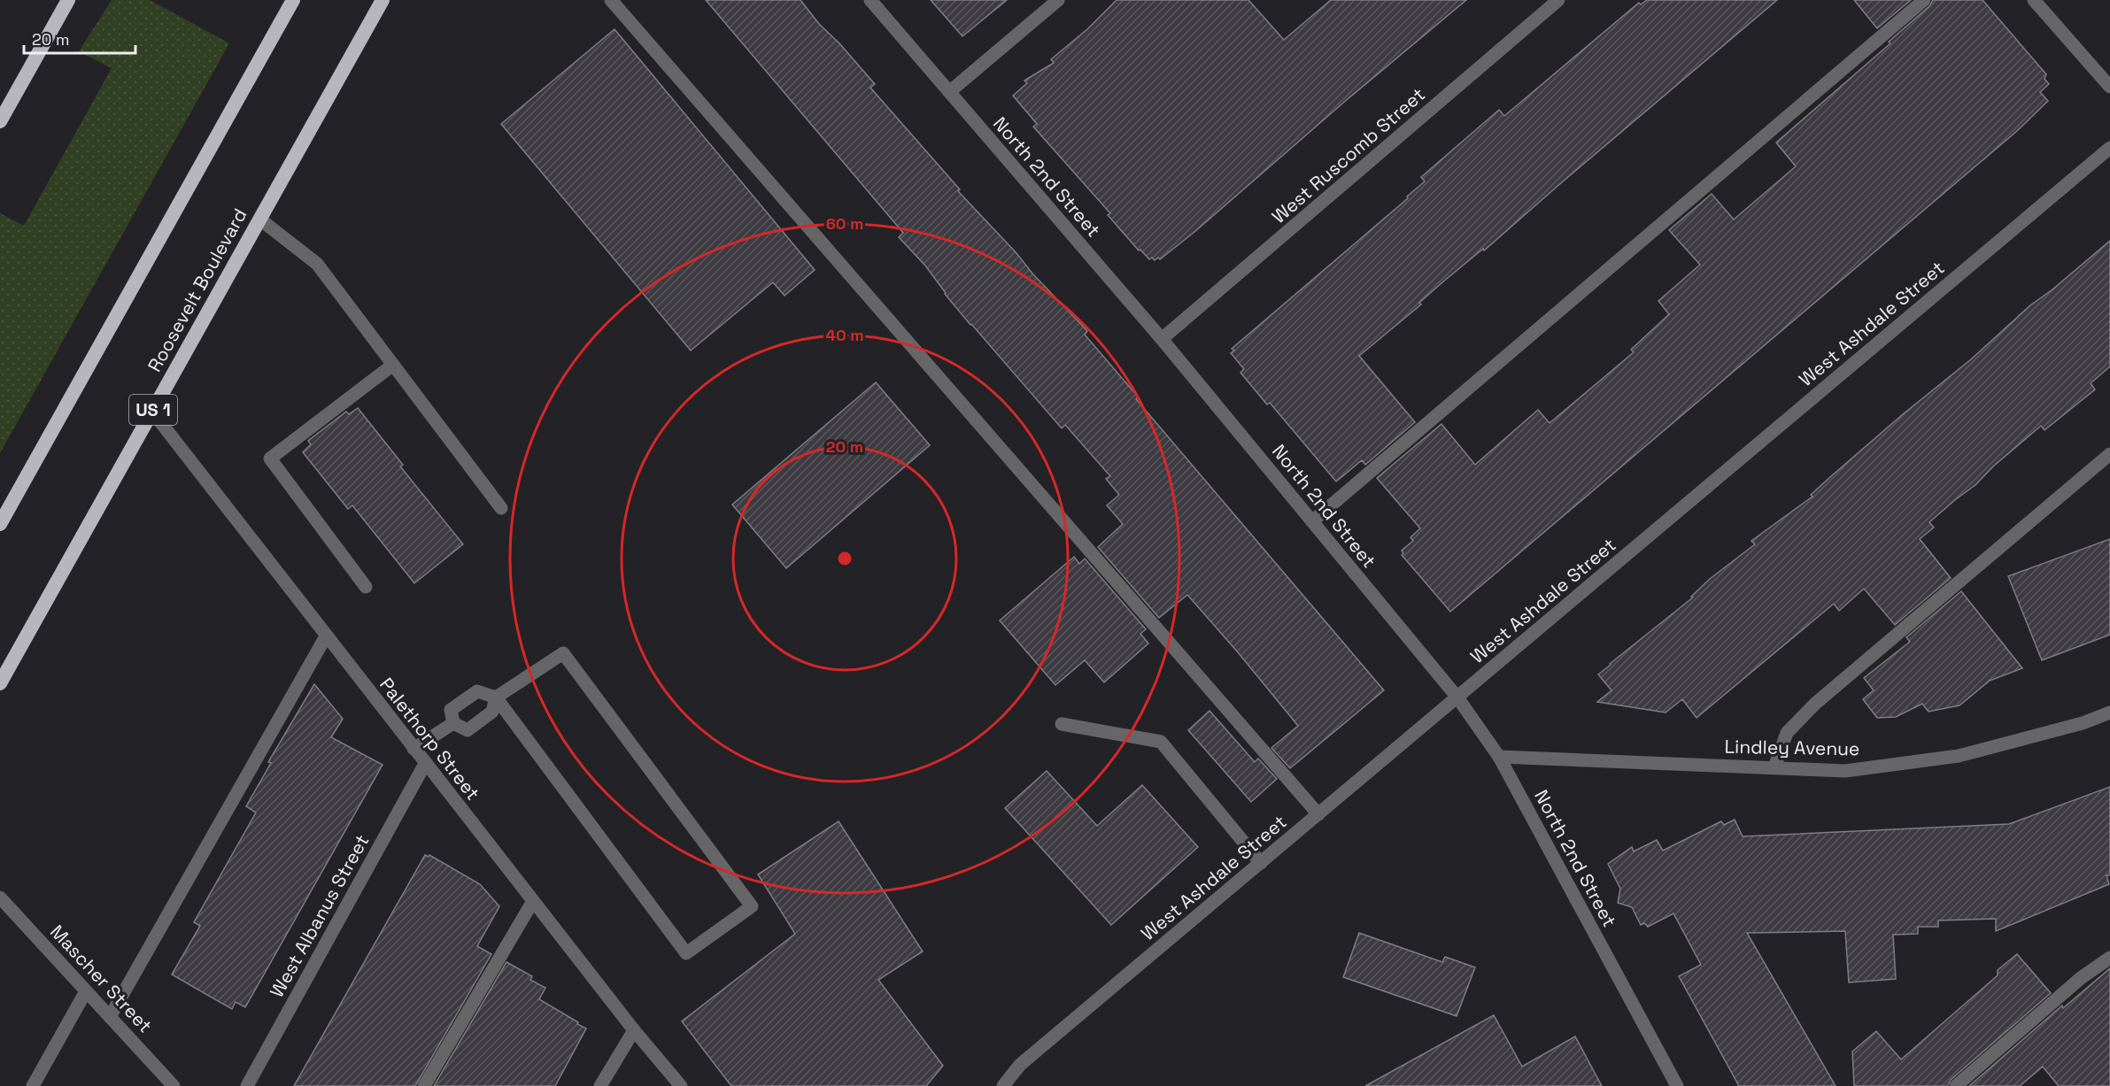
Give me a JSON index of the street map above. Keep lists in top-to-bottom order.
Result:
{
  "streets": {
    "highway": ["Roosevelt Boulevard", "US 1"],
    "street": [
      "West Ruscomb Street",
      "North 2nd Street",
      "West Ashdale Street",
      "Palethorp Street",
      "Lindley Avenue",
      "West Albanus Street",
      "Mascher Street"
    ]
  },
  "crossings": [
    ["West Ruscomb Street", "North 2nd Street"],
    ["North 2nd Street", "West Ashdale Street"],
    ["North 2nd Street", "Lindley Avenue"],
    ["Roosevelt Boulevard", "Palethorp Street"],
    ["Palethorp Street", "West Albanus Street"]
  ],
  "scale_bar": "20 m",
  "rings": ["60 m", "40 m", "20 m"]
}
